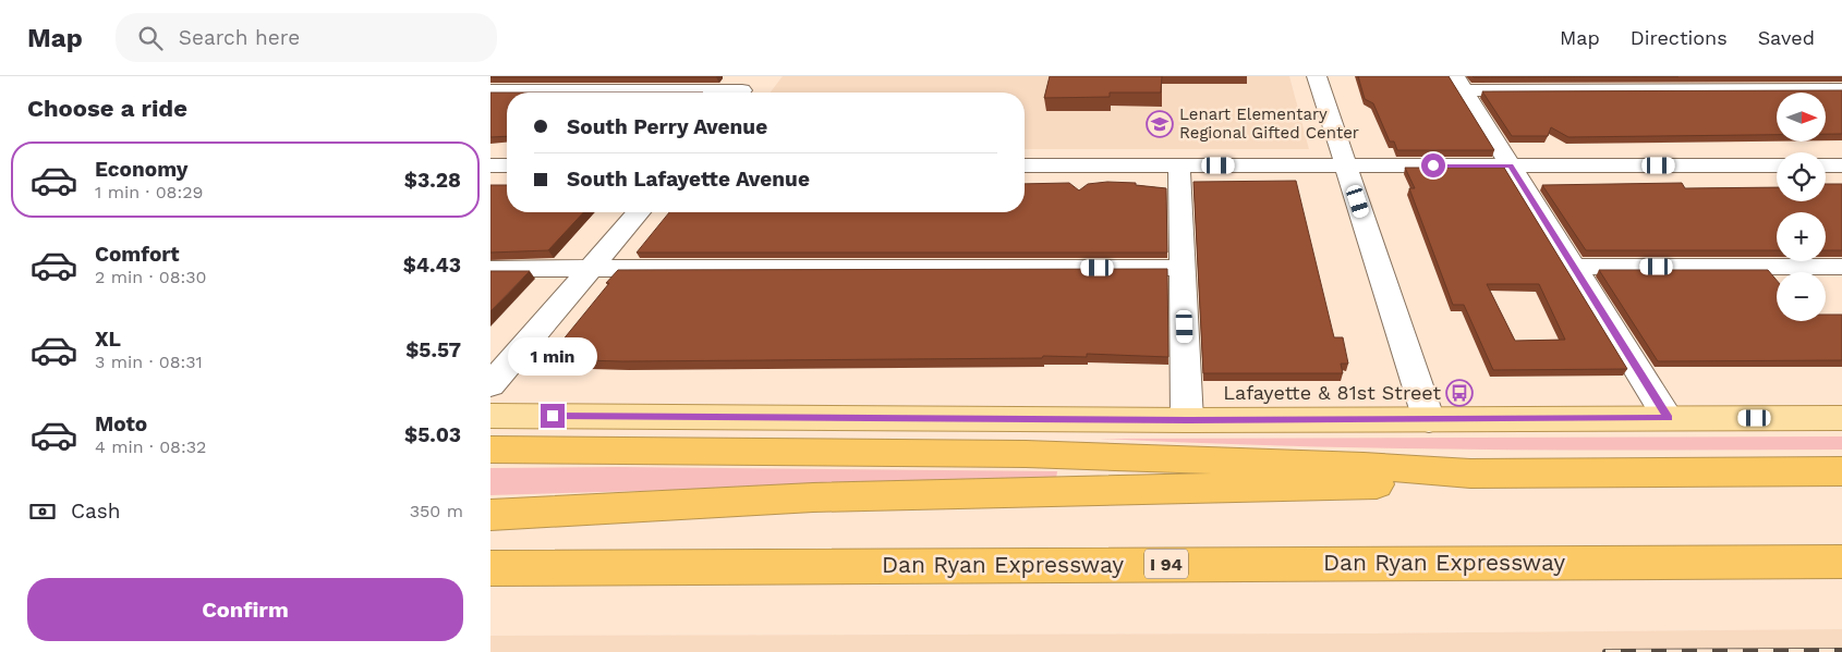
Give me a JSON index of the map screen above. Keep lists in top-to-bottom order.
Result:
{
  "streets": {
    "highway": ["Dan Ryan Expressway", "I 94"]
  },
  "places": {
    "school or university": ["Lenart Elementary Regional Gifted Center"],
    "bus stop": ["Lafayette & 81st Street"]
  },
  "north": "right",
  "page": {
    "header": "Map",
    "search": "Search here",
    "nav": ["Map", "Directions", "Saved"],
    "heading": "Choose a ride",
    "map_buttons": ["+", "−"],
    "banner": ["South Perry Avenue", "South Lafayette Avenue"],
    "list": [
      {
        "name": "Economy",
        "note": "1 min · 08:29",
        "value": "$3.28"
      },
      {
        "name": "Comfort",
        "note": "2 min · 08:30",
        "value": "$4.43"
      },
      {
        "name": "XL",
        "note": "3 min · 08:31",
        "value": "$5.57"
      },
      {
        "name": "Moto",
        "note": "4 min · 08:32",
        "value": "$5.03"
      }
    ],
    "bubble": "1 min",
    "pay": ["Cash", "350 m"],
    "buttons": "Confirm"
  }
}
